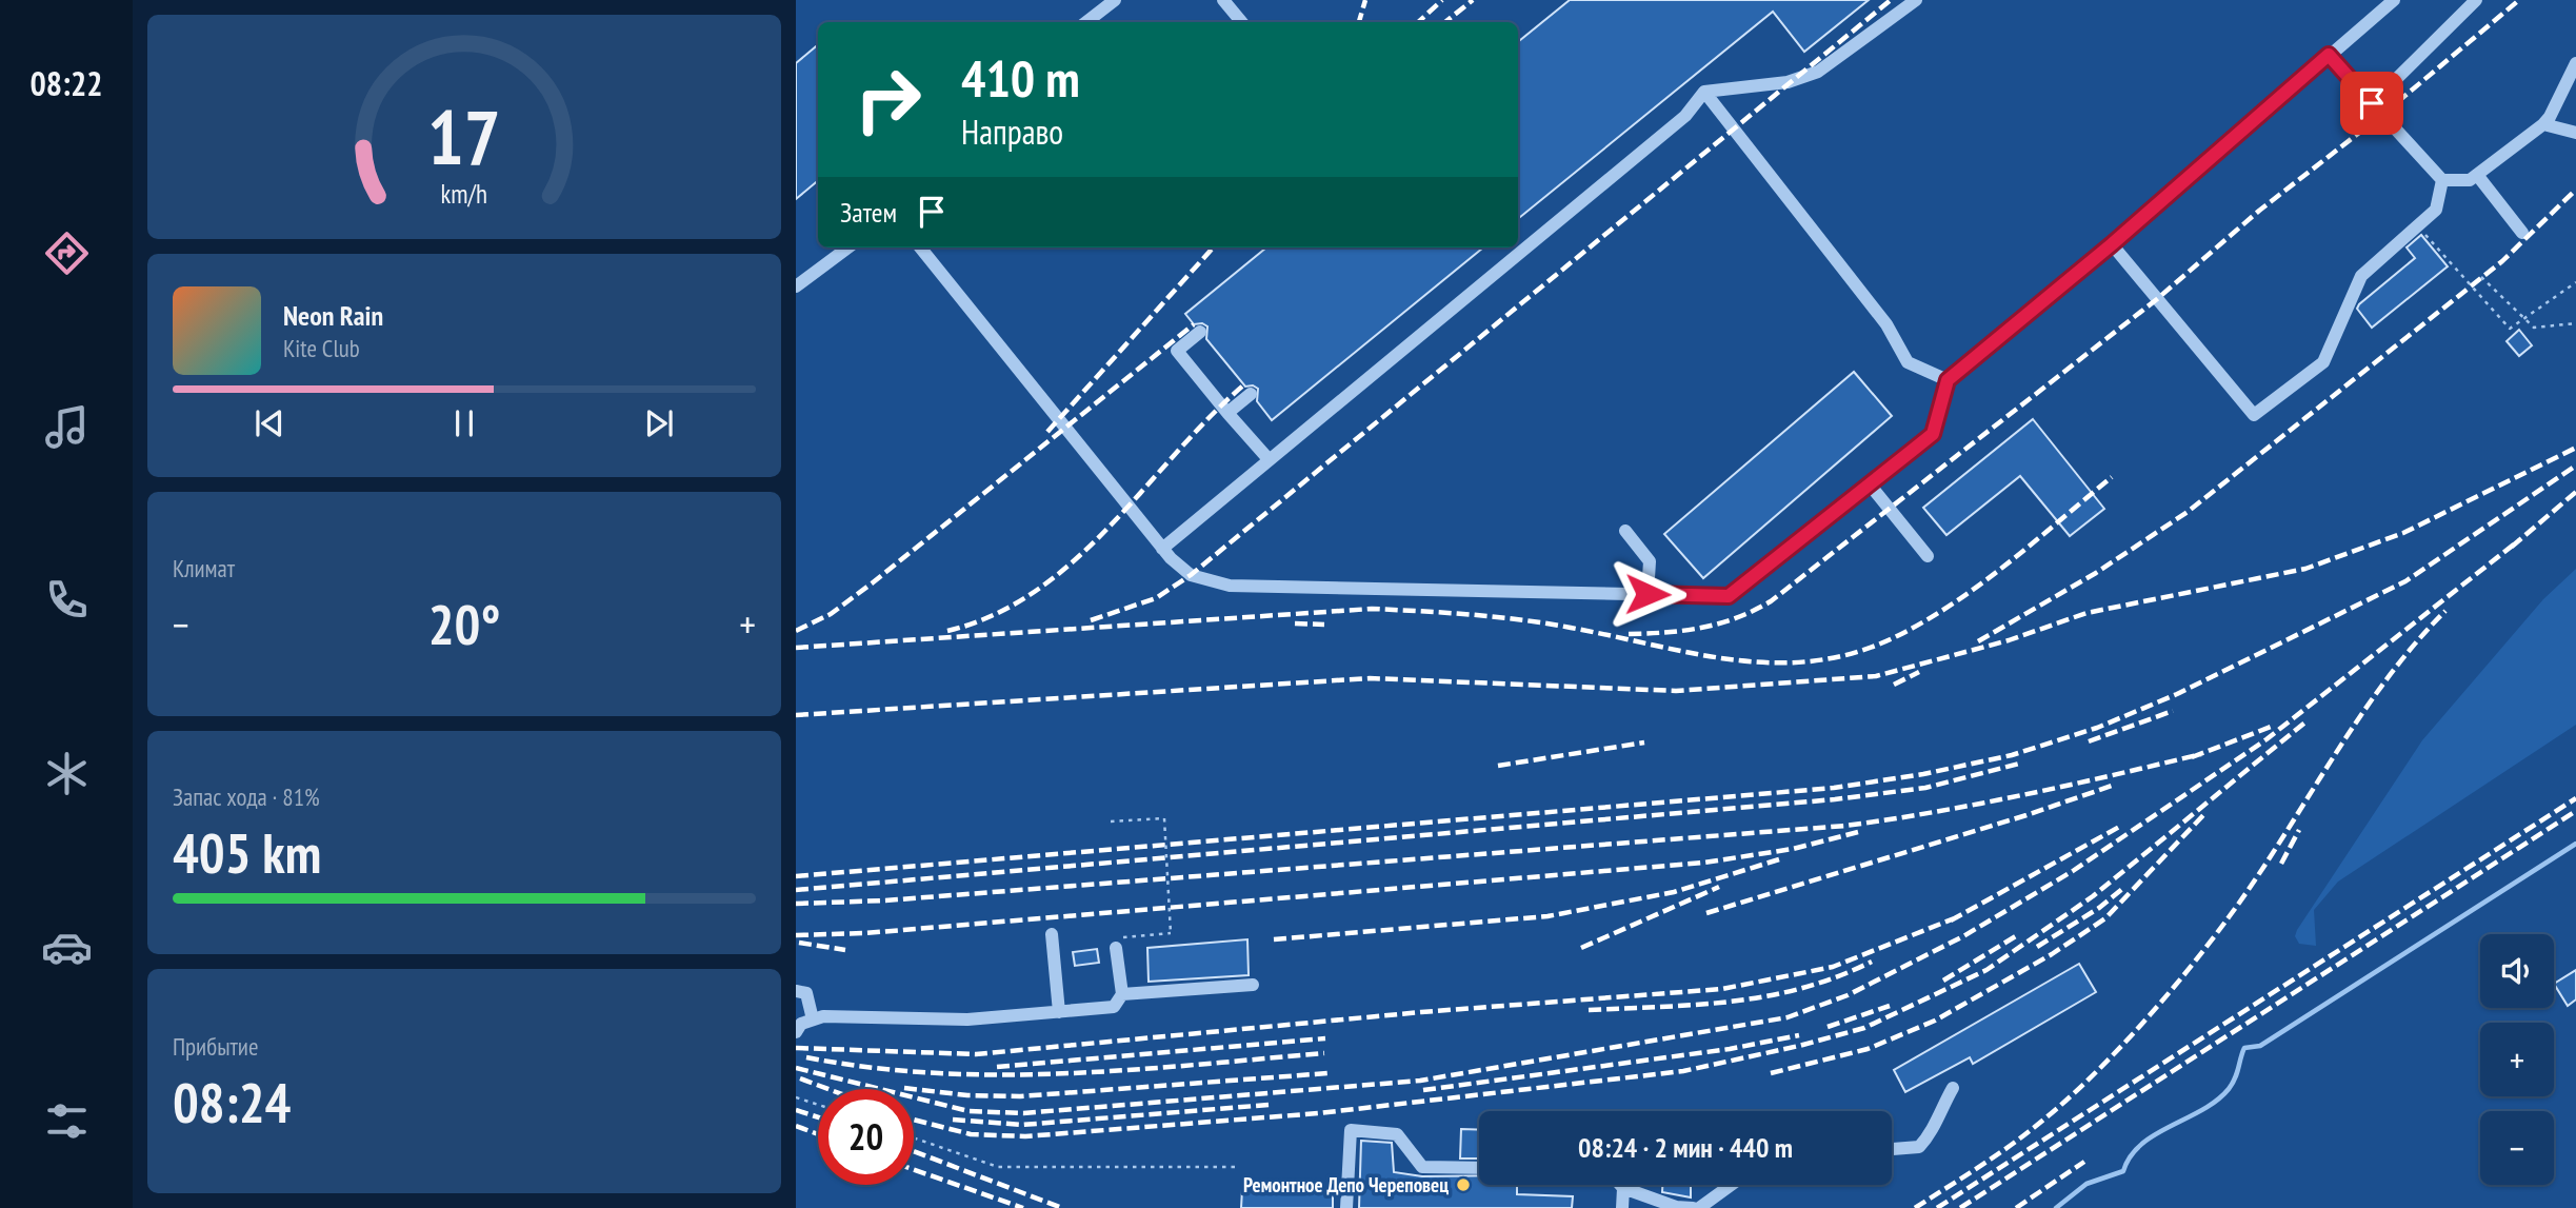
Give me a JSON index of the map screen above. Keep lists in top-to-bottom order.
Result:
{
  "places": ["Ремонтное Депо Череповец"],
  "page": {
    "tabs": "08:22",
    "turn": ["410 m", "Направо"],
    "then": "Затем",
    "song": ["Neon Rain", "Kite Club"],
    "tile": [
      "Климат",
      ["Запас хода · 81%", "405 km"],
      ["Прибытие", "08:24"]
    ],
    "heat": ["−", "20°", "+"],
    "map_buttons": ["+", "−"],
    "limit": "20",
    "trip": "08:24 · 2 мин · 440 m",
    "gauge": ["17", "km/h"]
  }
}
